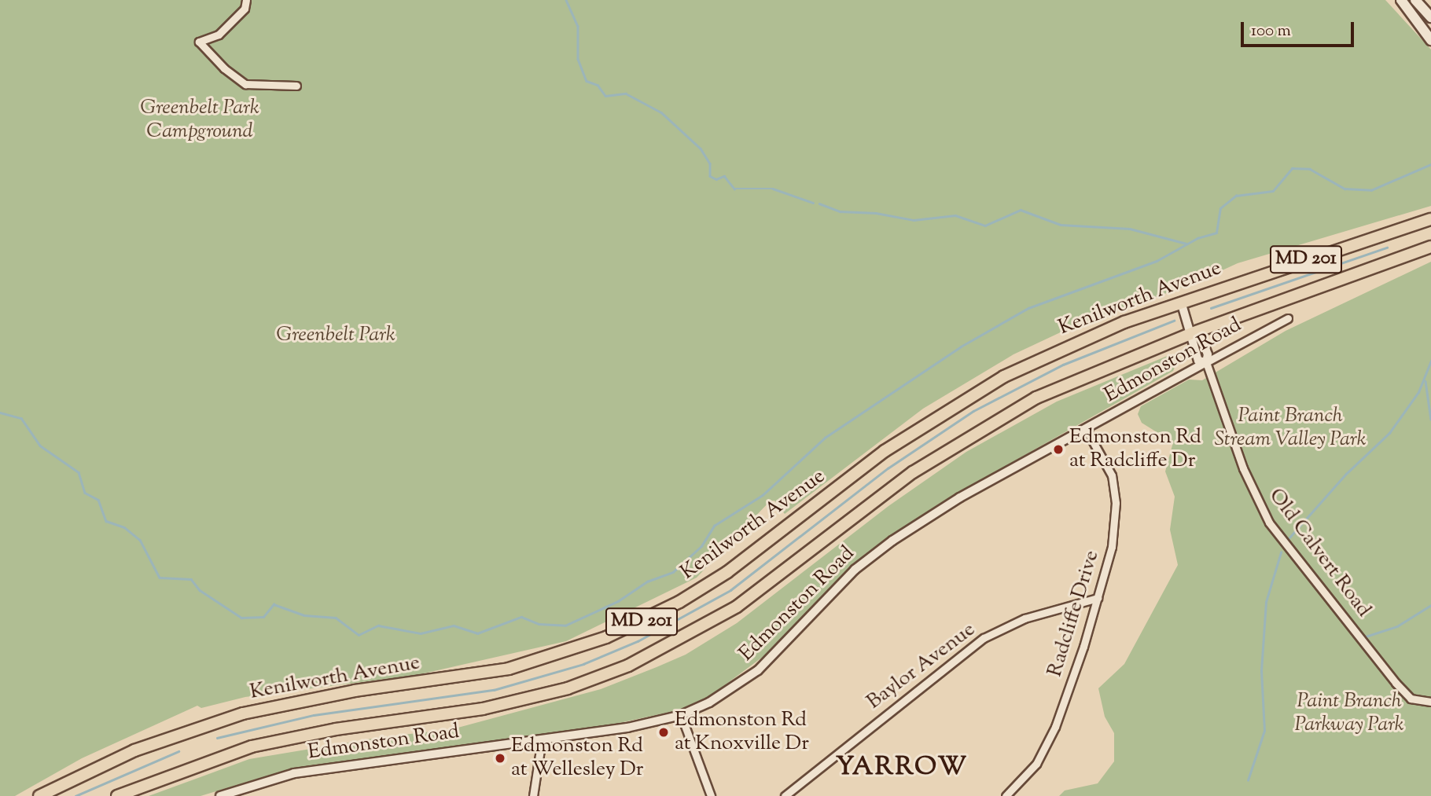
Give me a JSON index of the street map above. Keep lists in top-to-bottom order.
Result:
{
  "streets": {
    "main road": ["MD 201", "Kenilworth Avenue"],
    "street": [
      "Edmonston Road",
      "Old Calvert Road",
      "Radcliffe Drive",
      "Baylor Avenue"
    ]
  },
  "crossings": [
    ["MD 201", "Old Calvert Road"],
    ["Kenilworth Avenue", "Old Calvert Road"],
    ["Edmonston Road", "Old Calvert Road"],
    ["Edmonston Road", "Radcliffe Drive"],
    ["Radcliffe Drive", "Baylor Avenue"]
  ],
  "districts": ["YARROW"],
  "parks": [
    "Greenbelt Park Campground",
    "Greenbelt Park",
    "Paint Branch Stream Valley Park",
    "Paint Branch Parkway Park"
  ],
  "places": ["Edmonston Rd at Radcliffe Dr", "Edmonston Rd at Knoxville Dr", "Edmonston Rd at Wellesley Dr"],
  "scale_bar": "100 m"
}
